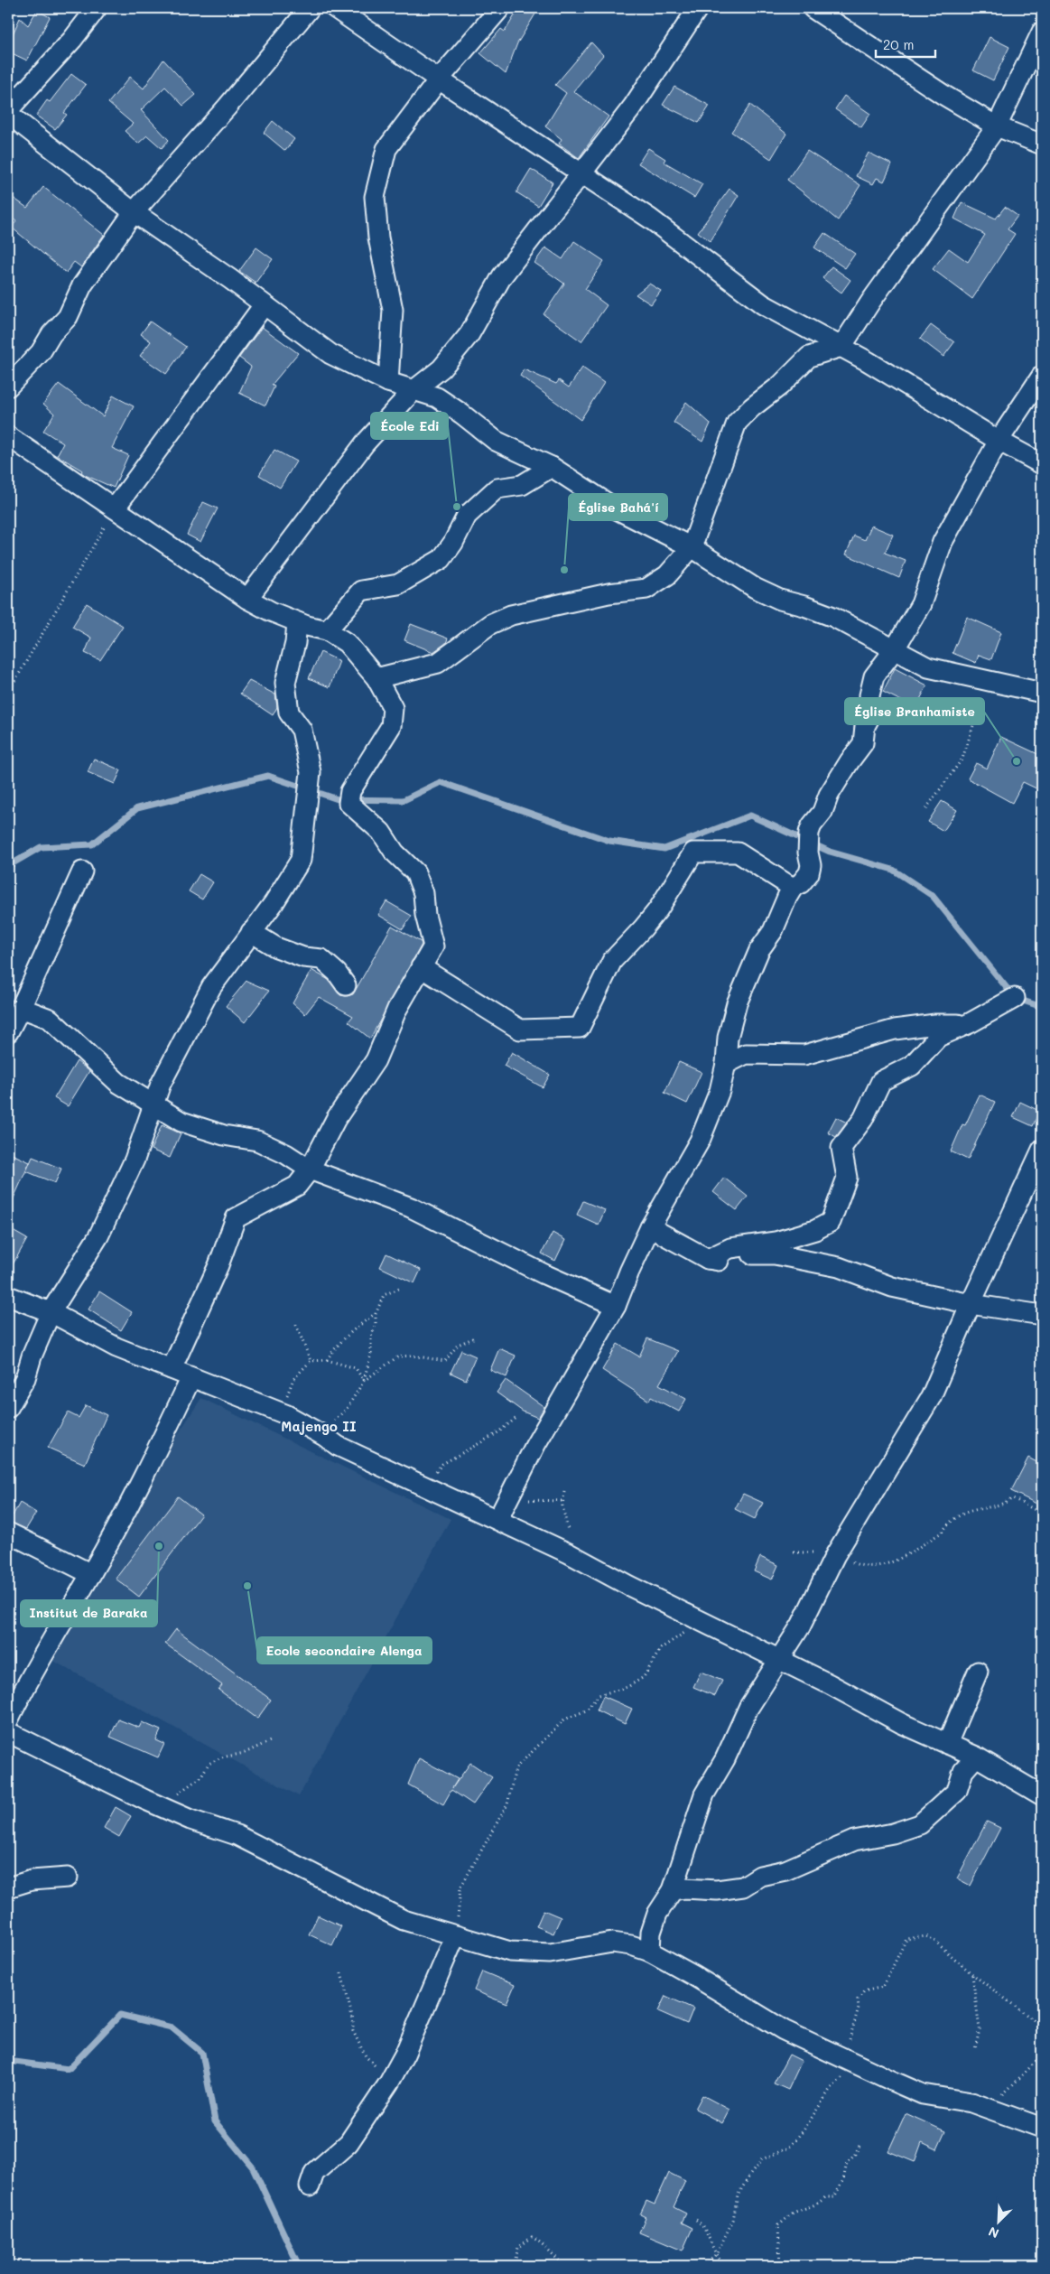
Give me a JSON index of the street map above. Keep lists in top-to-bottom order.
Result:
{
  "districts": ["Majengo II"],
  "places": [
    "École Edi",
    "Église Bahá'í",
    "Église Branhamiste",
    "Institut de Baraka",
    "Ecole secondaire Alenga"
  ],
  "scale_bar": "20 m",
  "north": "bottom left"
}
